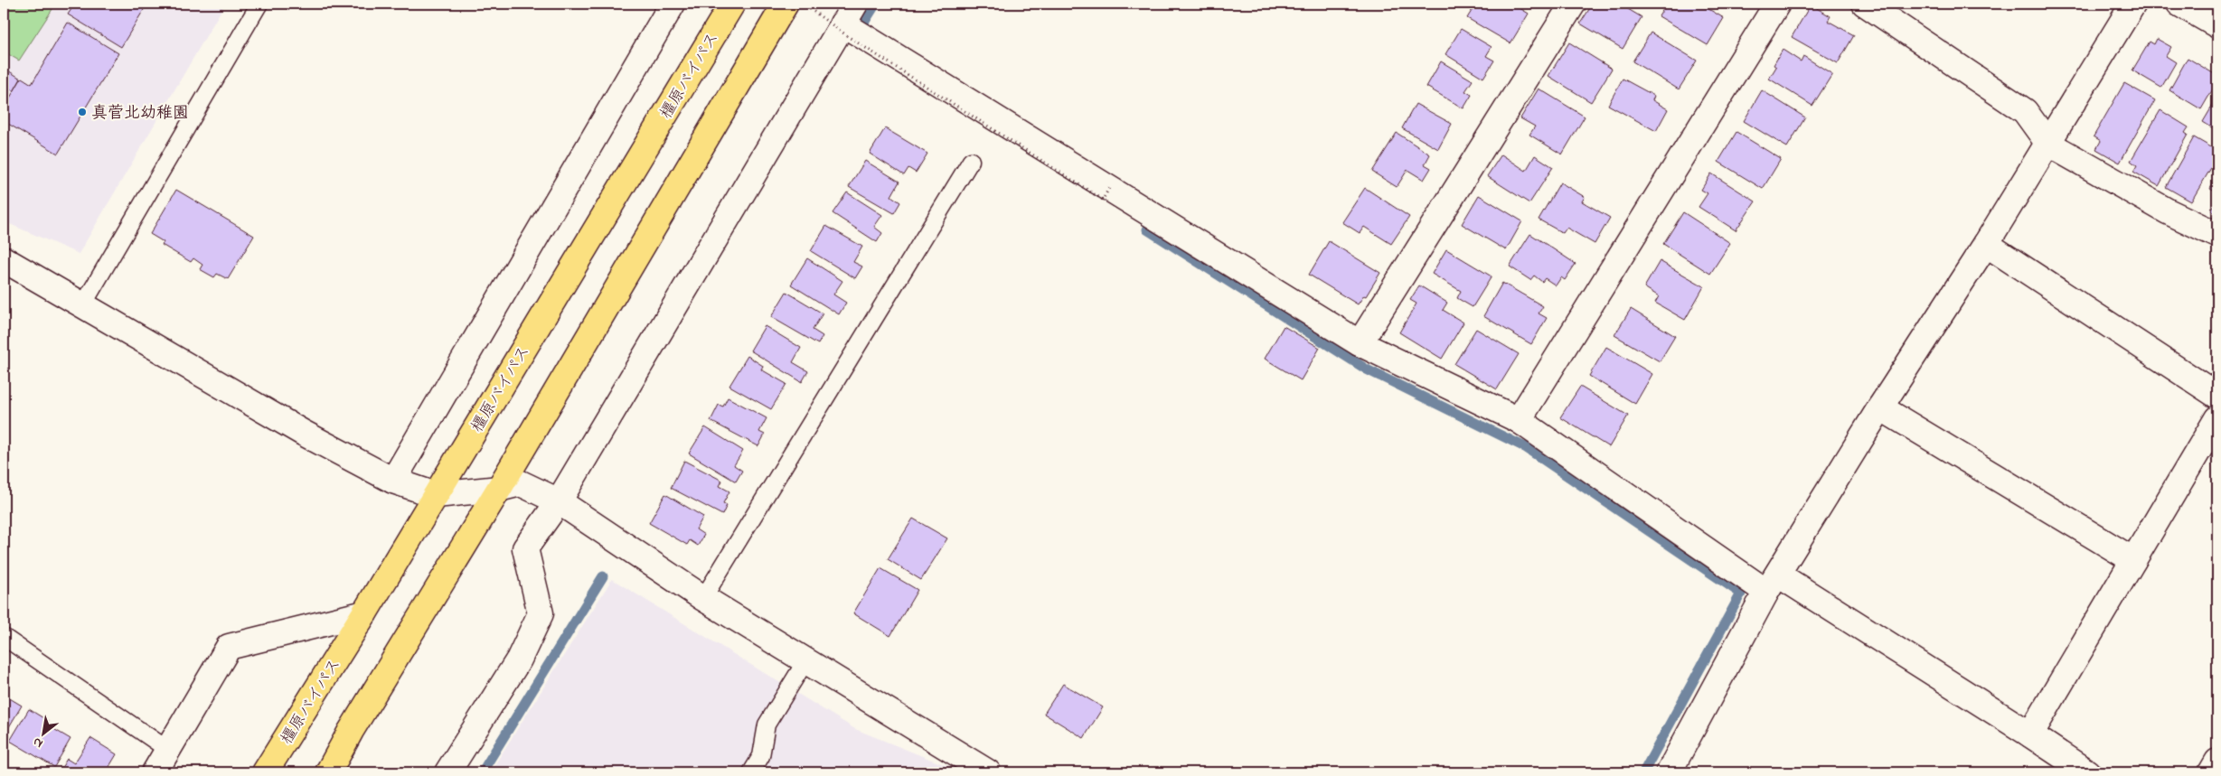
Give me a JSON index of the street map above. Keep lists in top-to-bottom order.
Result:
{
  "streets": {
    "highway": ["橿原バイパス"]
  },
  "places": ["真菅北幼稚園"],
  "north": "bottom left"
}
